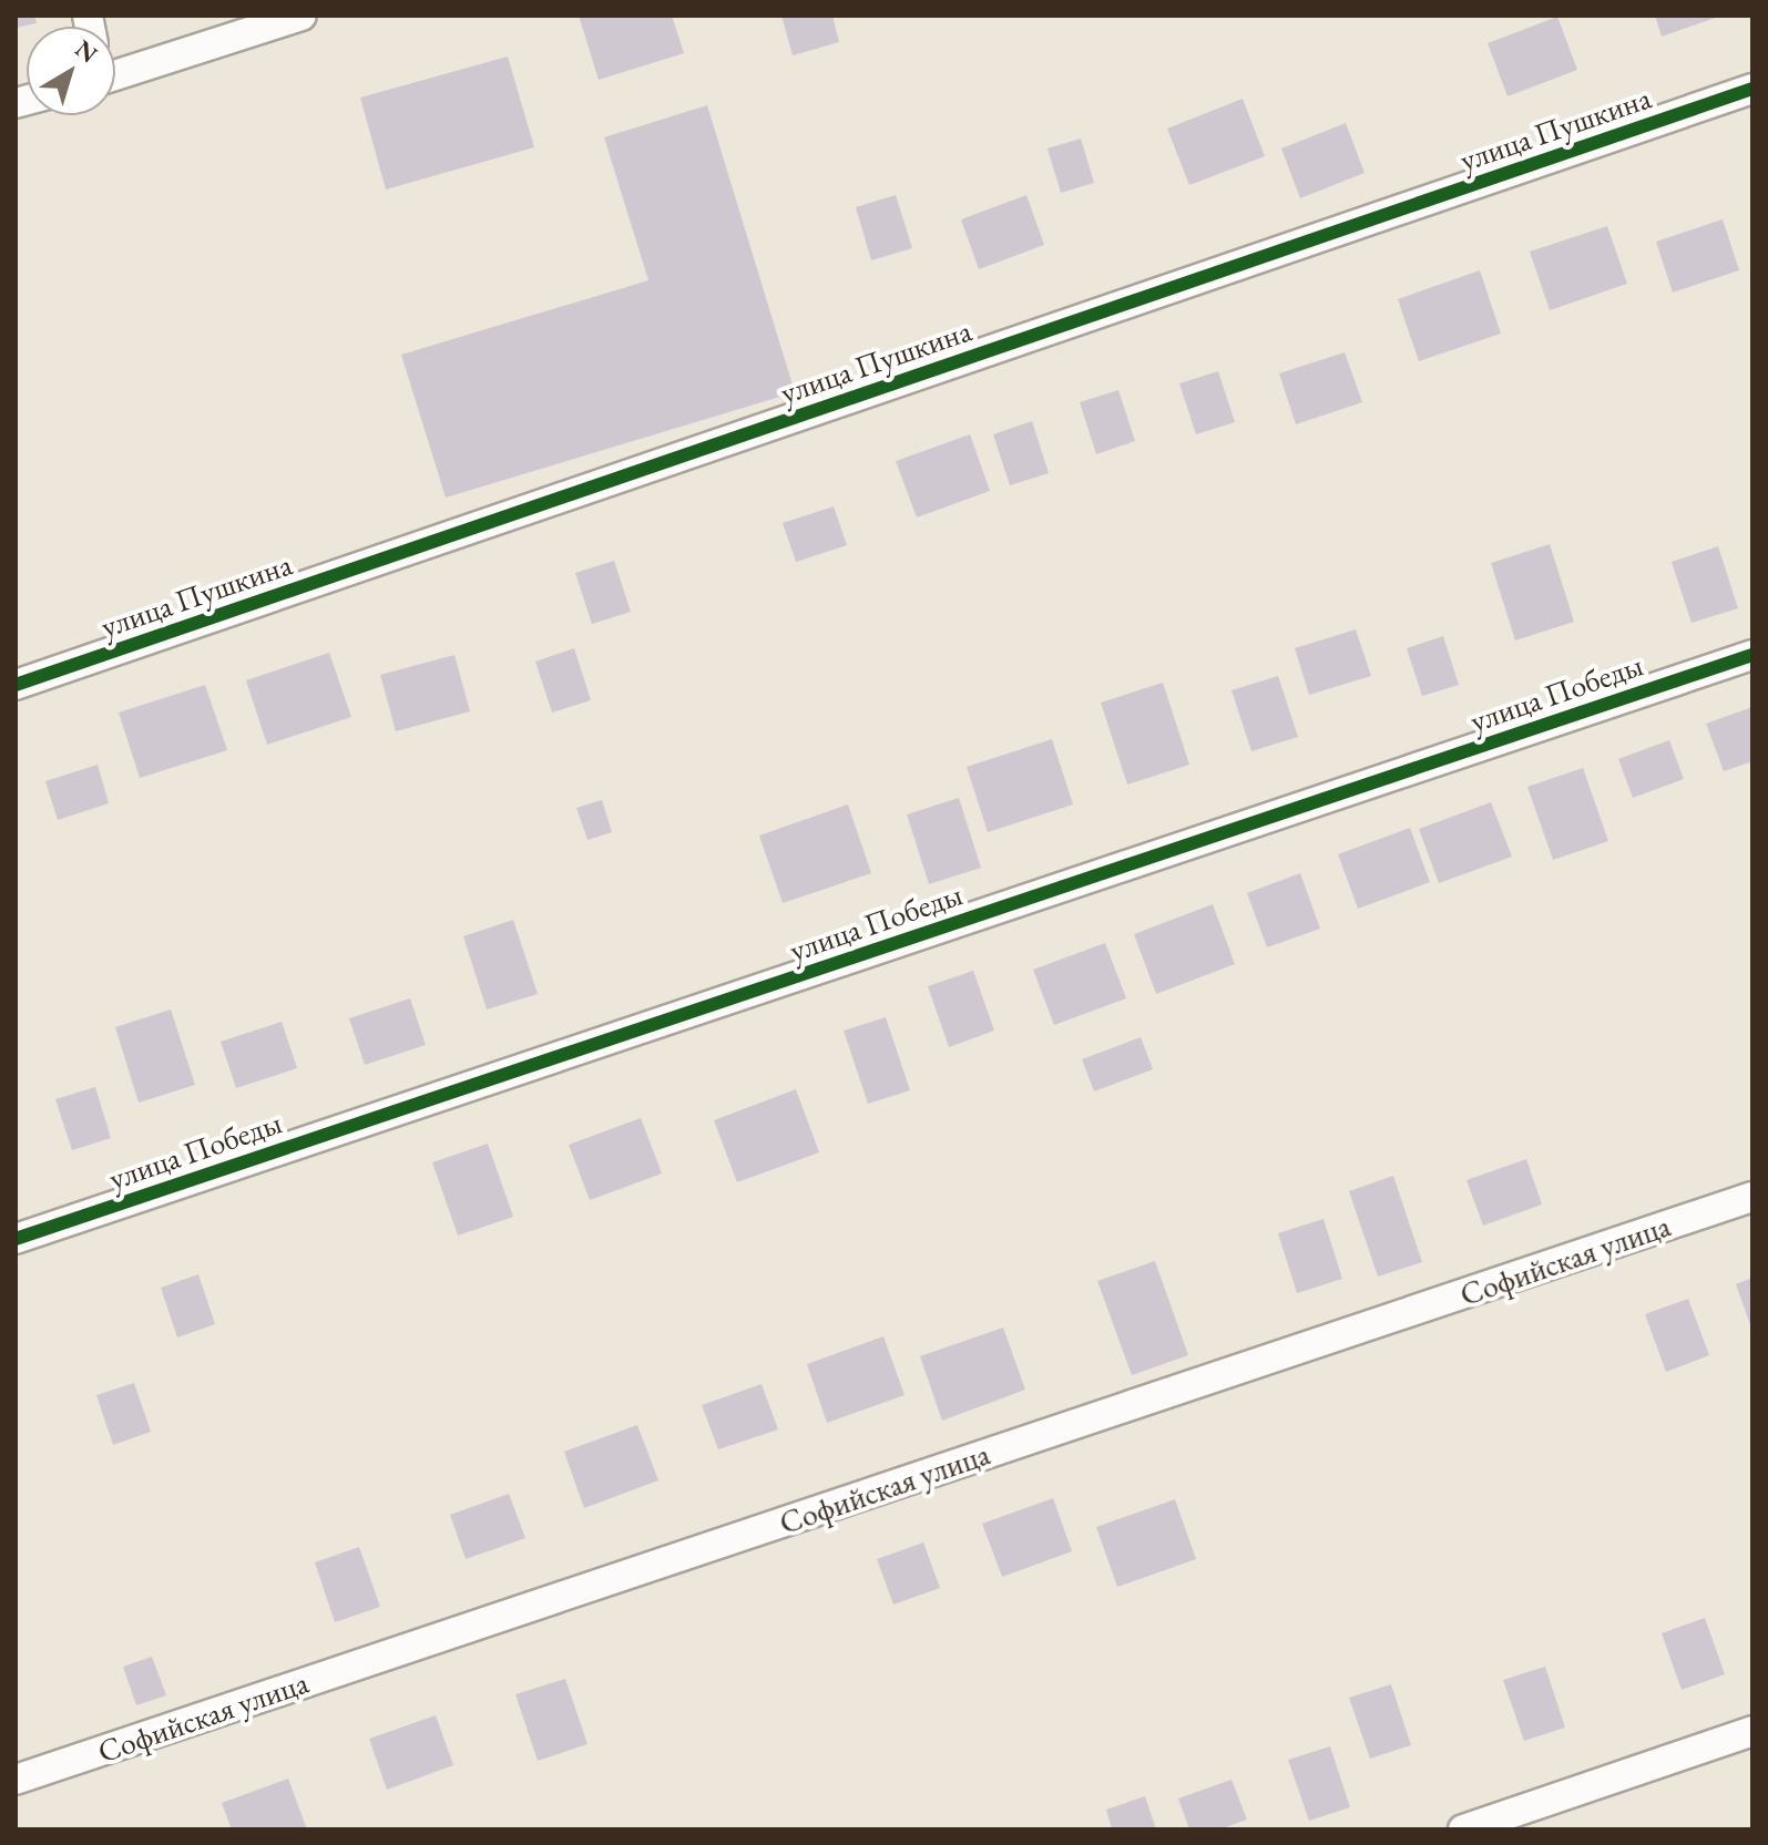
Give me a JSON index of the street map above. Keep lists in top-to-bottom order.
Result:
{
  "streets": {
    "street": ["улица Пушкина", "улица Победы", "Софийская улица"]
  },
  "north": "top right"
}
